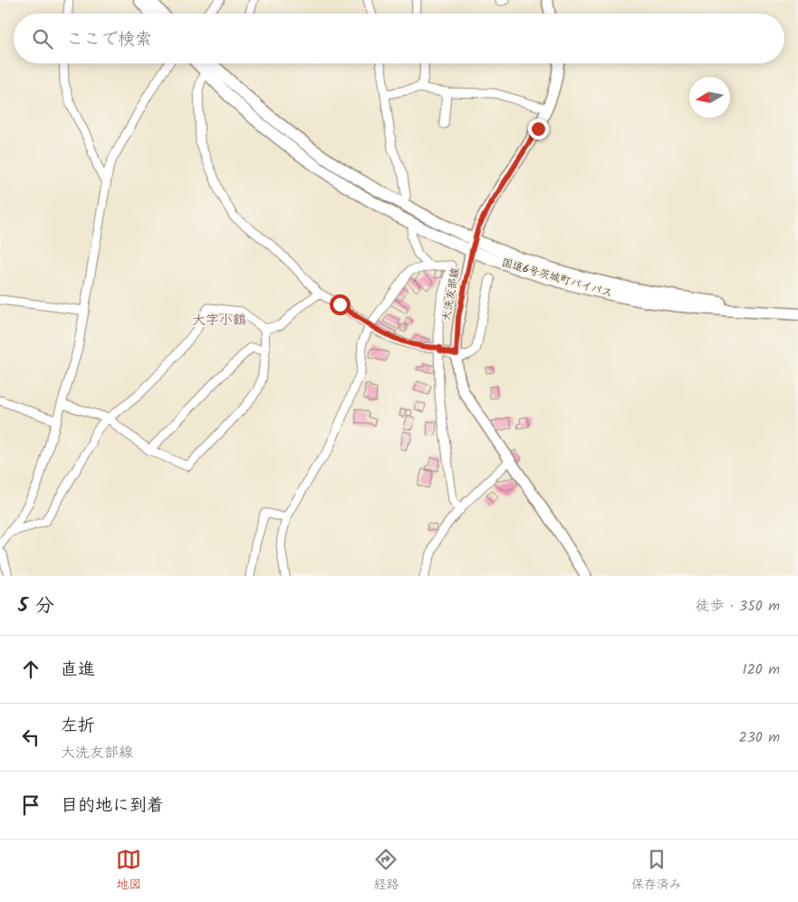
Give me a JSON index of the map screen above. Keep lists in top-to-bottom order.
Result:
{
  "streets": {
    "highway": ["国道6号茨城町バイパス"],
    "main road": ["大洗友部線"]
  },
  "crossings": [
    ["国道6号茨城町バイパス", "大洗友部線"]
  ],
  "districts": ["大字小鶴"],
  "north": "left",
  "page": {
    "search": "ここで検索",
    "heading": ["5 分", "徒歩 · 350 m"],
    "list": [
      ["直進", "120 m"],
      ["左折", "大洗友部線", "230 m"],
      "目的地に到着"
    ],
    "nav": ["地図", "経路", "保存済み"]
  }
}
